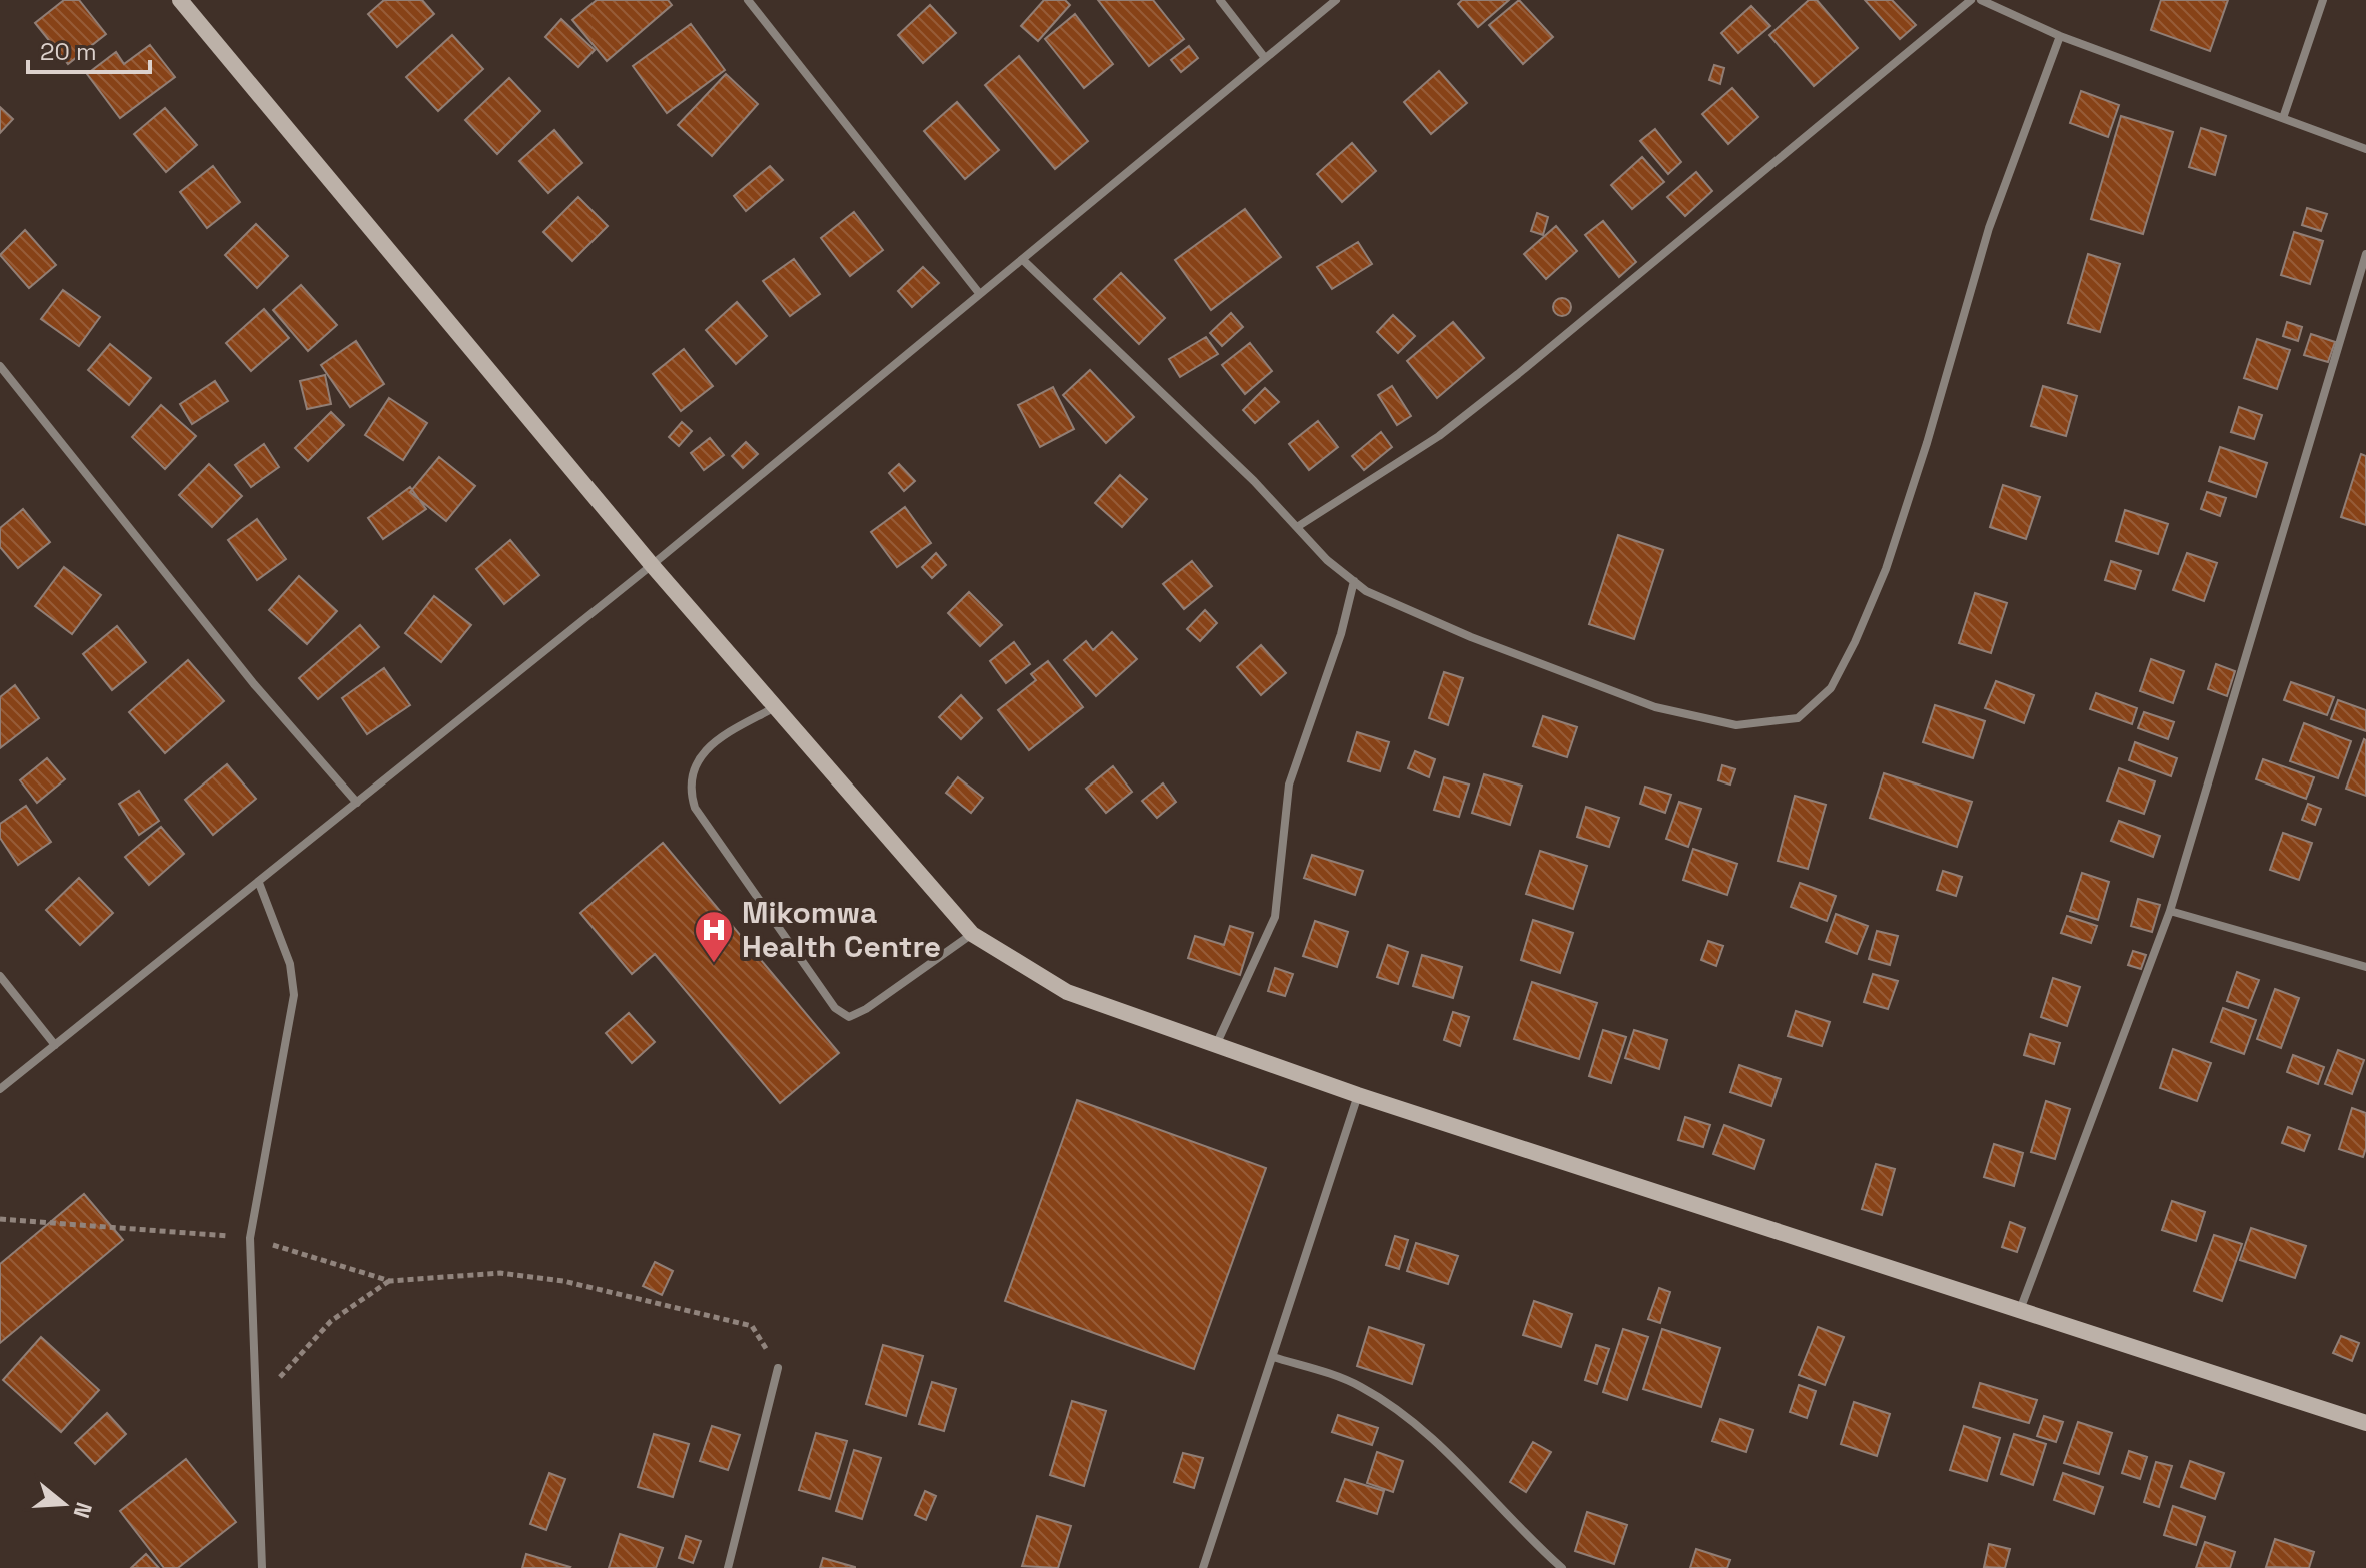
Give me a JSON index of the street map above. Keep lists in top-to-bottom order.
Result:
{
  "places": {
    "hospital": ["Mikomwa Health Centre"]
  },
  "scale_bar": "20 m",
  "north": "right"
}
